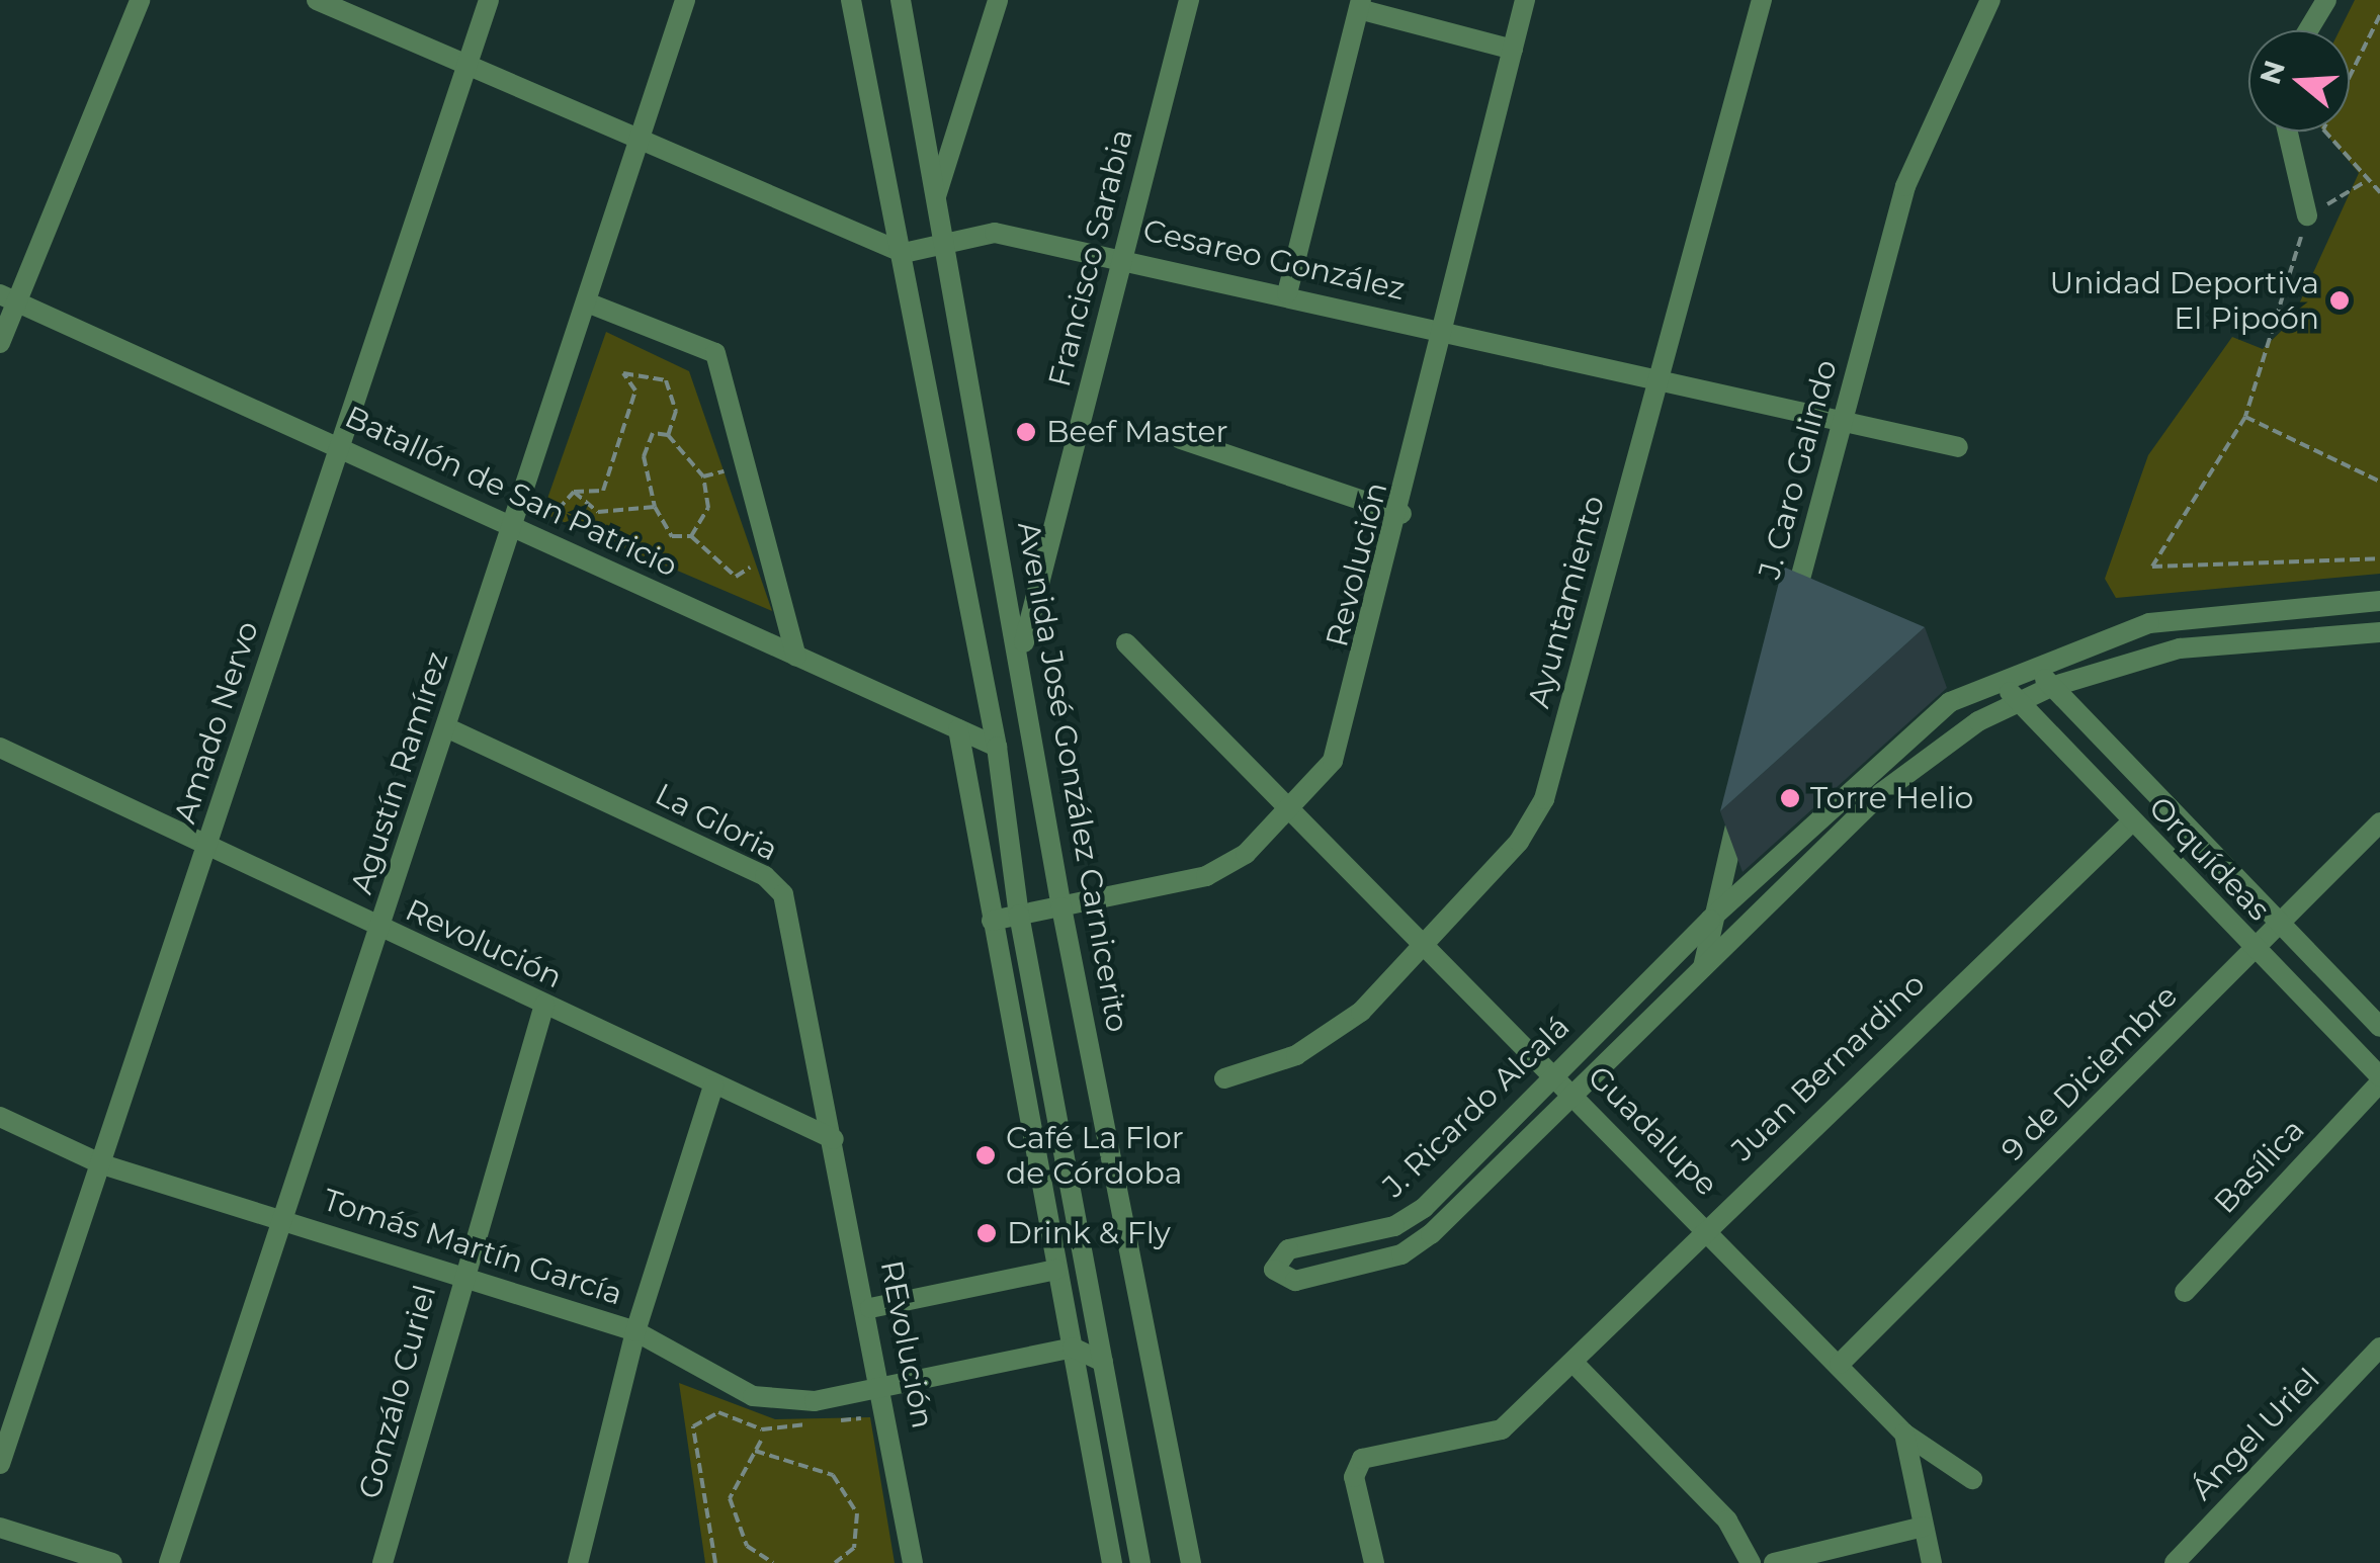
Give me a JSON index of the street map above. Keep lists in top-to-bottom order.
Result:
{
  "streets": {
    "street": [
      "Francisco Sarabia",
      "Cesareo González",
      "J. Caro Galindo",
      "Batallón de San Patricio",
      "Revolución",
      "Ayuntamiento",
      "Amado Nervo",
      "Agustín Ramírez",
      "Avenida José González Carnicerito",
      "La Gloria",
      "Orquídeas",
      "Juan Bernardino",
      "9 de Diciembre",
      "J. Ricardo Alcalá",
      "Guadalupe",
      "Basílica",
      "Tomás Martín García",
      "REvolución",
      "Gonzálo Curiel",
      "Ángel Uriel"
    ]
  },
  "crossings": [
    ["Francisco Sarabia", "Cesareo González"],
    ["Francisco Sarabia", "Avenida José González Carnicerito"],
    ["Cesareo González", "J. Caro Galindo"],
    ["Cesareo González", "Revolución"],
    ["Cesareo González", "Ayuntamiento"],
    ["Cesareo González", "Avenida José González Carnicerito"],
    ["Batallón de San Patricio", "Amado Nervo"],
    ["Batallón de San Patricio", "Agustín Ramírez"],
    ["Revolución", "Amado Nervo"],
    ["Revolución", "Agustín Ramírez"],
    ["Revolución", "Avenida José González Carnicerito"],
    ["Revolución", "La Gloria"],
    ["Revolución", "Guadalupe"],
    ["Revolución", "REvolución"],
    ["Revolución", "Gonzálo Curiel"],
    ["Ayuntamiento", "Guadalupe"],
    ["Amado Nervo", "Tomás Martín García"],
    ["Agustín Ramírez", "La Gloria"],
    ["Agustín Ramírez", "Tomás Martín García"],
    ["La Gloria", "REvolución"],
    ["Orquídeas", "Juan Bernardino"],
    ["Orquídeas", "9 de Diciembre"],
    ["Orquídeas", "J. Ricardo Alcalá"],
    ["Orquídeas", "Basílica"],
    ["Juan Bernardino", "Guadalupe"],
    ["9 de Diciembre", "Guadalupe"],
    ["J. Ricardo Alcalá", "Guadalupe"],
    ["Tomás Martín García", "REvolución"],
    ["Tomás Martín García", "Gonzálo Curiel"]
  ],
  "places": [
    "Unidad Deportiva El Pipoón",
    "Beef Master",
    "Torre Helio",
    "Café La Flor de Córdoba",
    "Drink & Fly"
  ],
  "north": "left"
}
